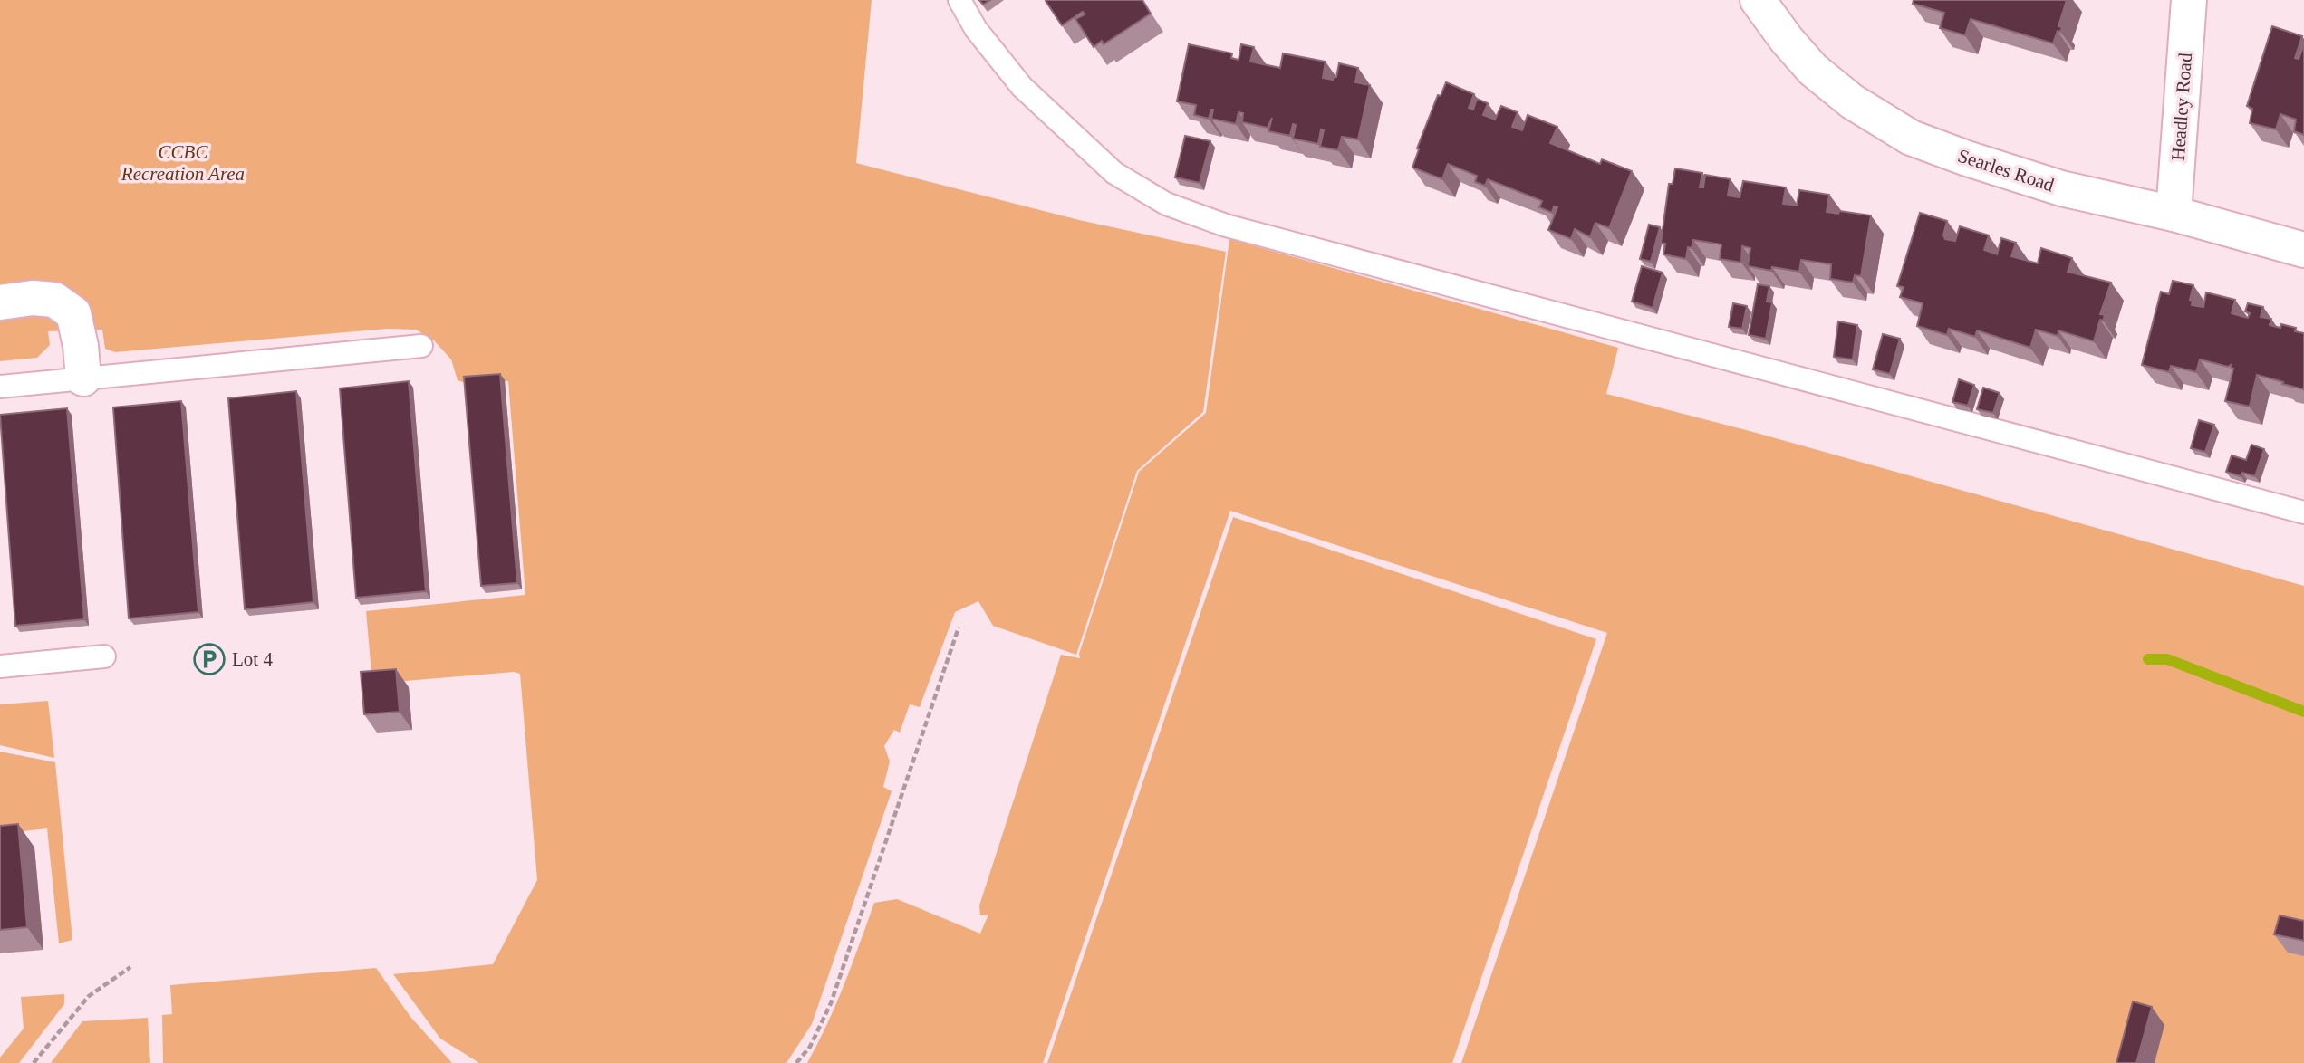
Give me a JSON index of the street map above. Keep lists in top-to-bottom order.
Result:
{
  "streets": {
    "street": ["Headley Road", "Searles Road"]
  },
  "crossings": [
    ["Headley Road", "Searles Road"]
  ],
  "parks": ["CCBC Recreation Area"],
  "places": {
    "parking": ["Lot 4"]
  }
}
